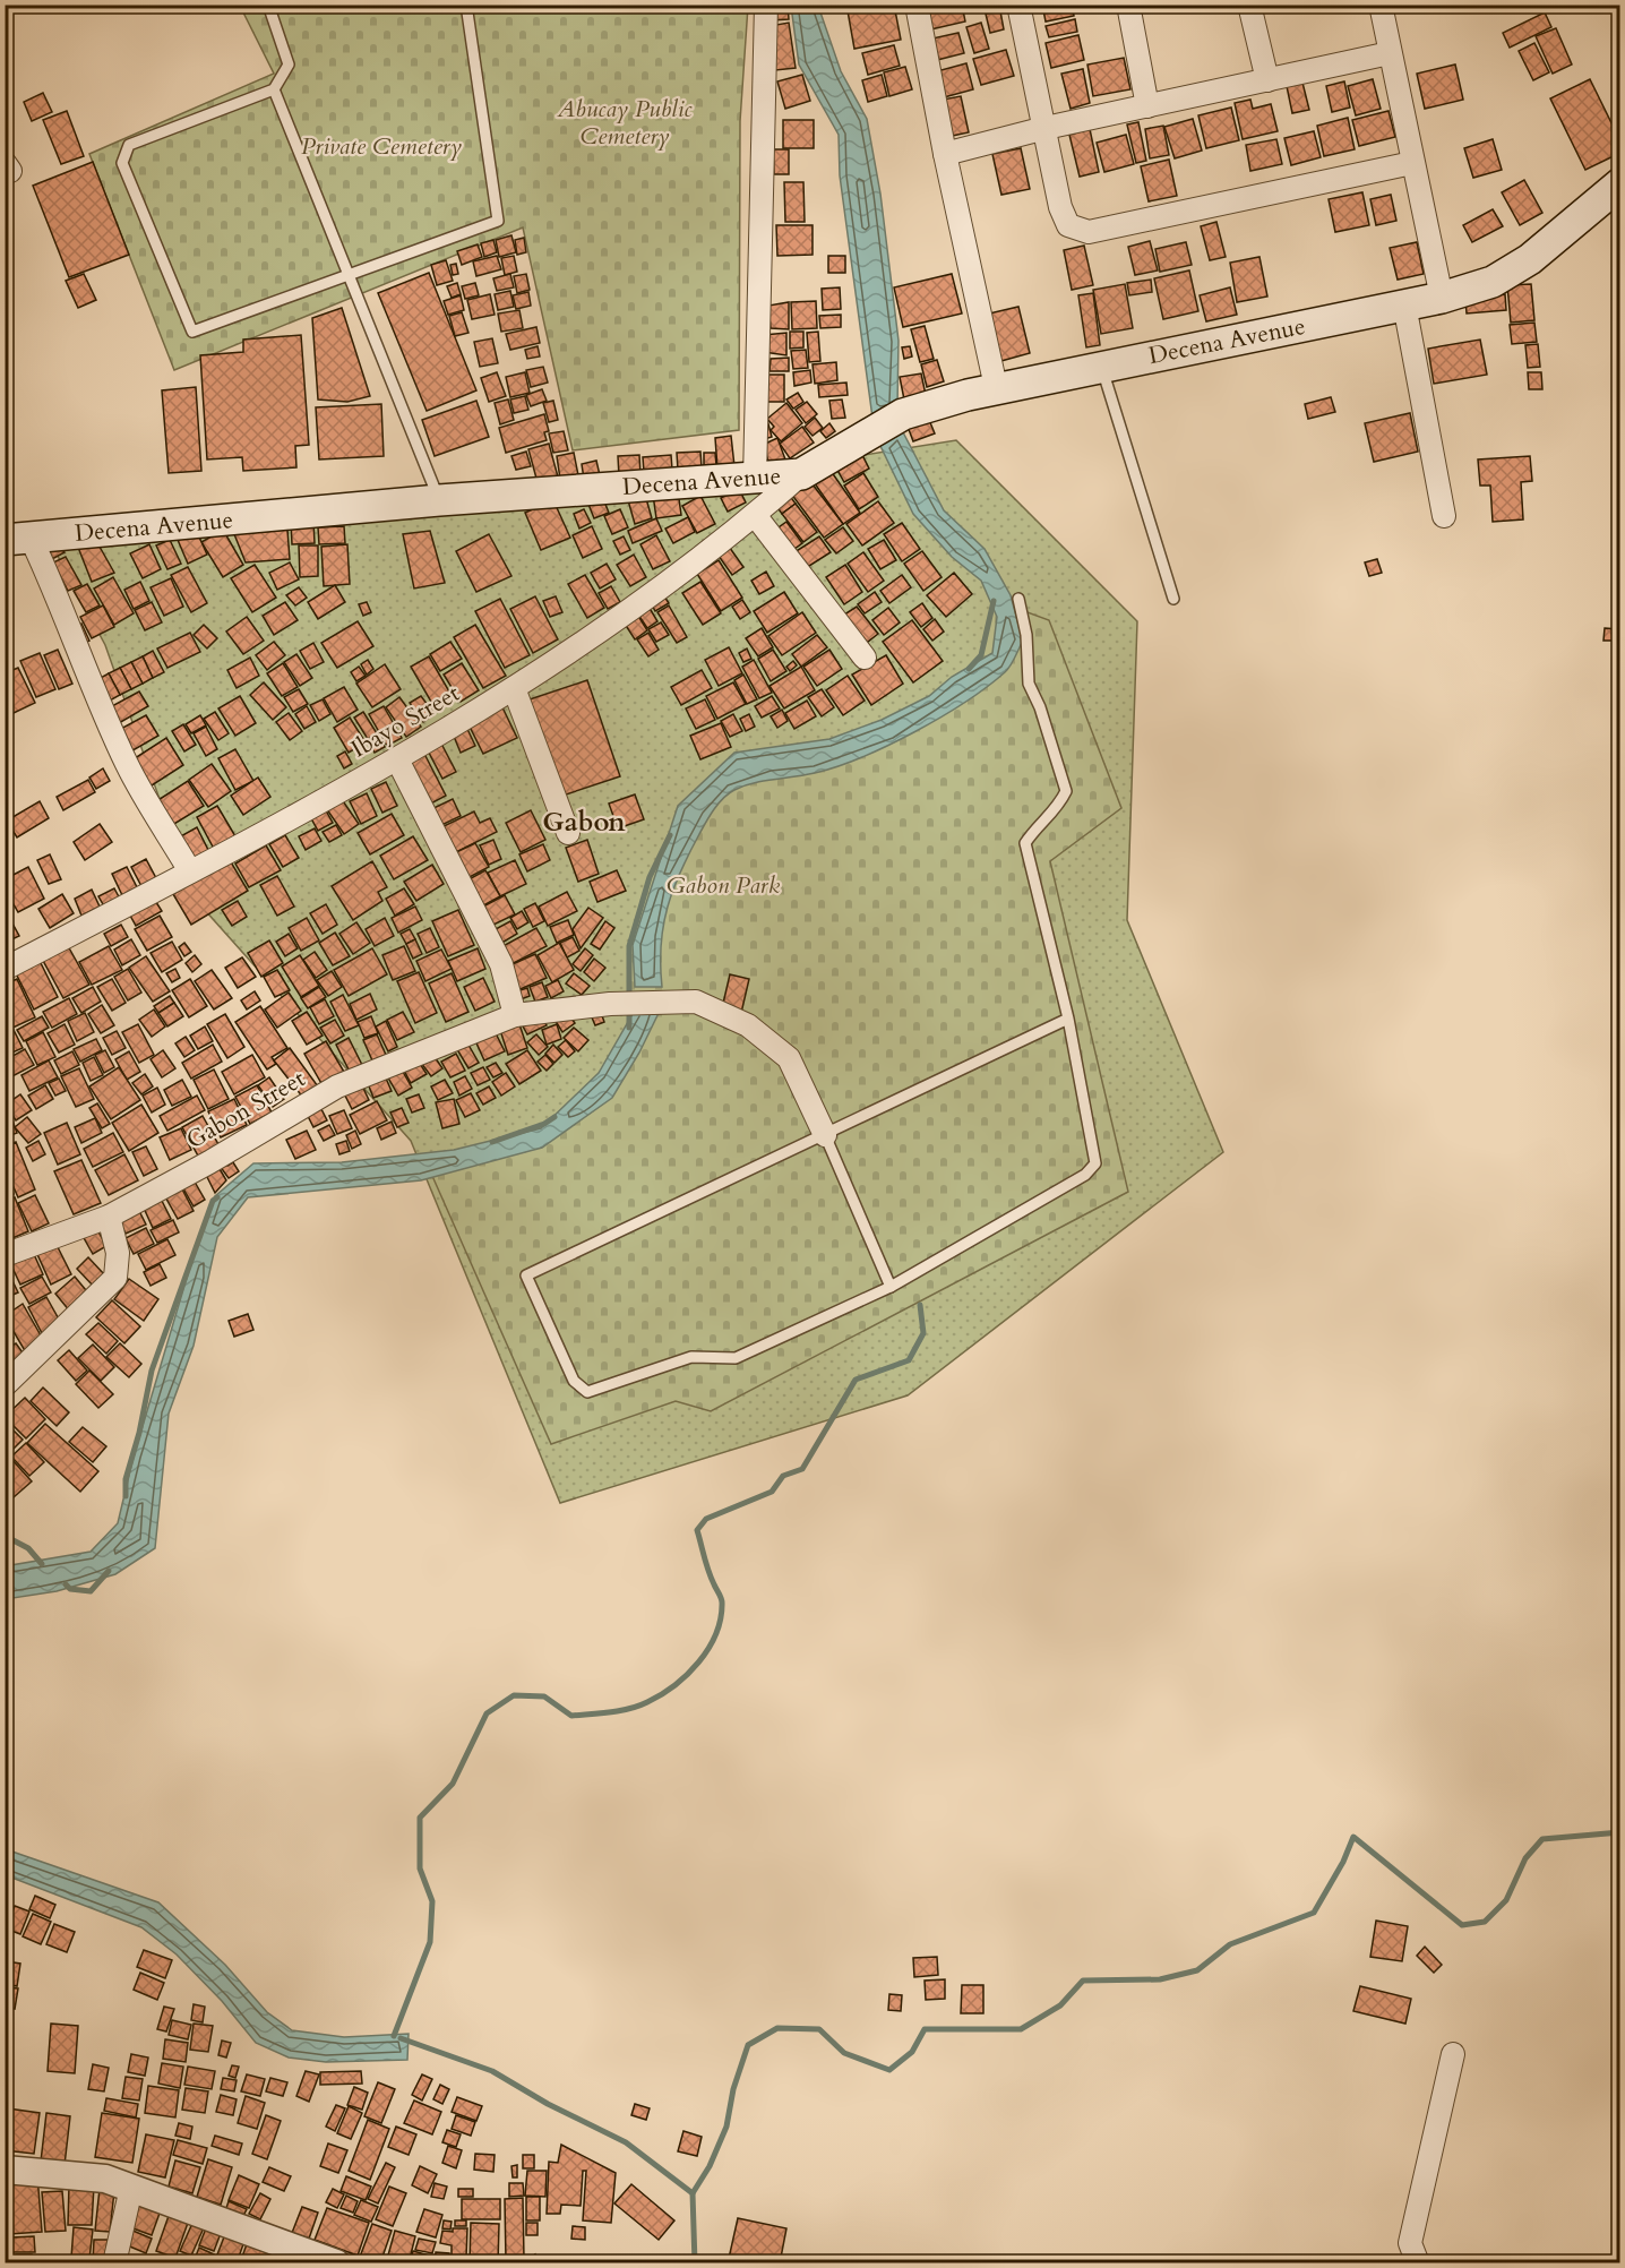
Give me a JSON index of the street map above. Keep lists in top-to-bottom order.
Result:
{
  "streets": {
    "main road": ["Decena Avenue"],
    "street": ["Ibayo Street", "Gabon Street"]
  },
  "crossings": [
    ["Decena Avenue", "Ibayo Street"]
  ],
  "districts": ["Gabon"],
  "parks": ["Abucay Public Cemetery", "Private Cemetery", "Gabon Park"]
}
